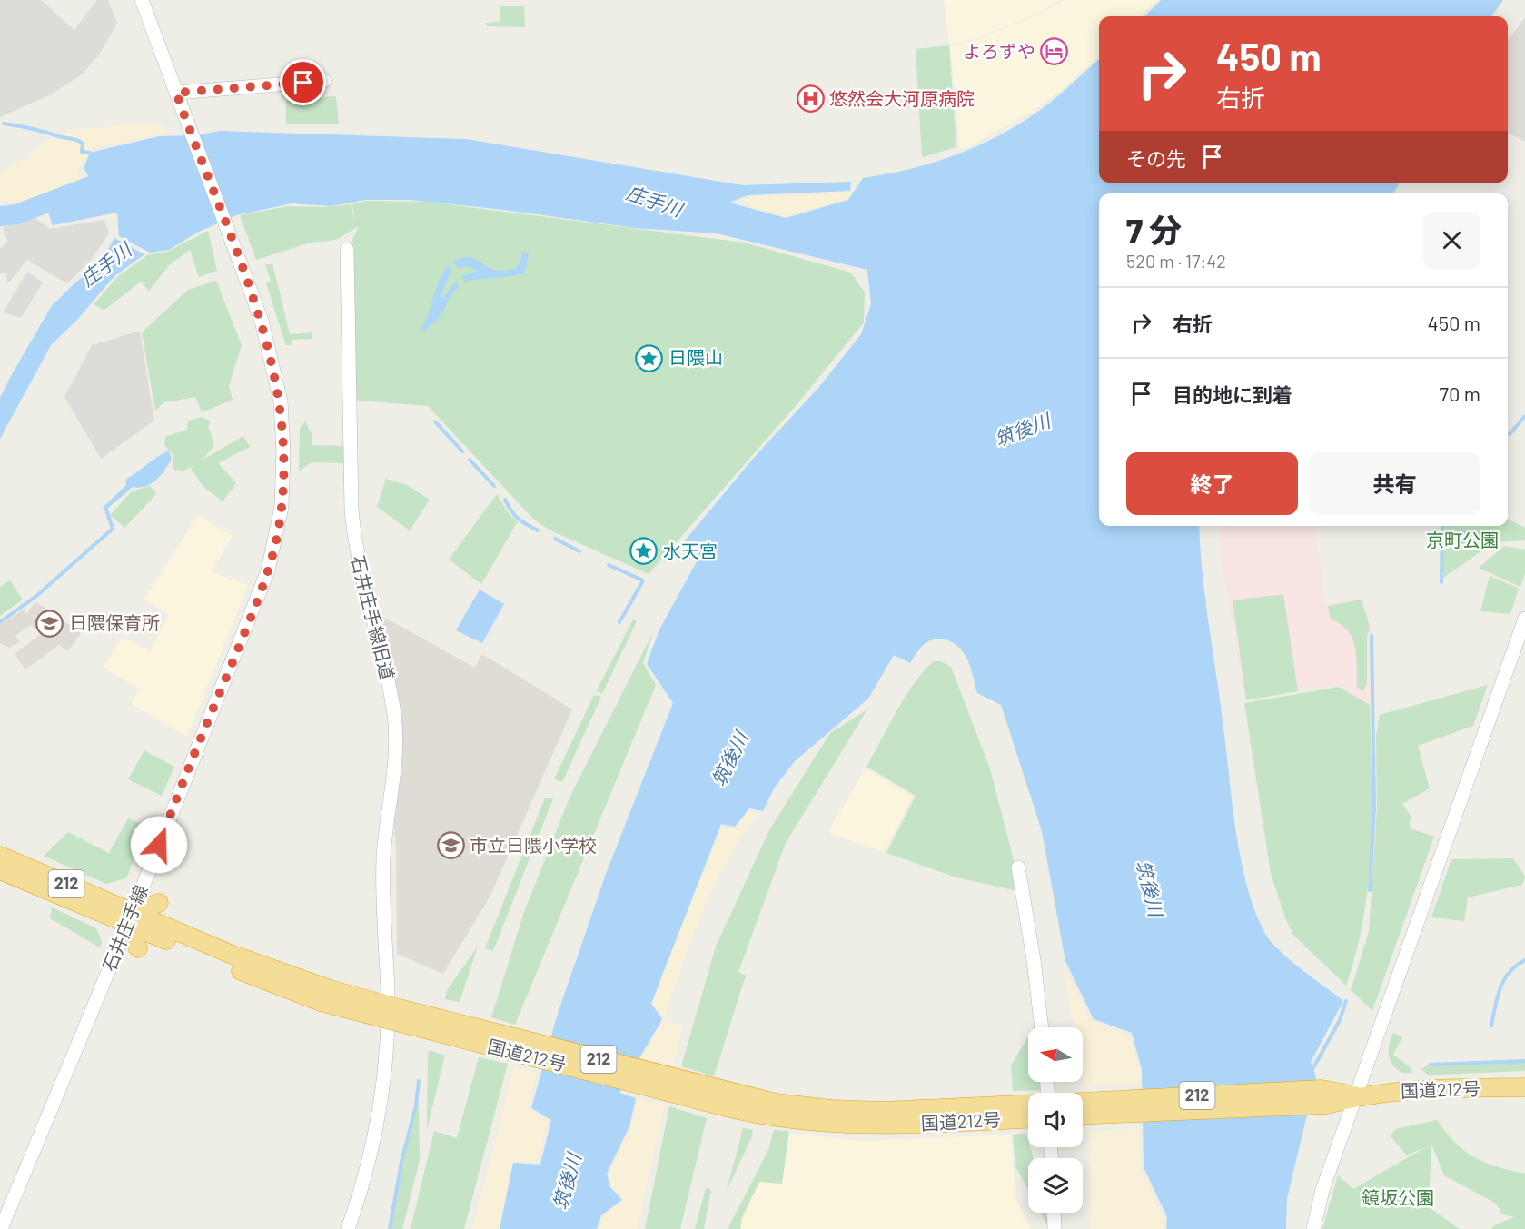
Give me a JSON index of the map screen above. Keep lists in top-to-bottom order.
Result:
{
  "streets": {
    "highway": ["212", "国道212号"],
    "street": ["石井庄手線旧道", "石井庄手線"]
  },
  "crossings": [
    ["212", "石井庄手線"],
    ["212", "国道212号"],
    ["石井庄手線", "国道212号"]
  ],
  "water": ["庄手川", "筑後川"],
  "parks": ["京町公園", "鏡坂公園"],
  "places": {
    "hotel": ["よろずや"],
    "hospital": ["悠然会大河原病院"],
    "place": ["日隈山", "水天宮"],
    "school or university": ["日隈保育所", "市立日隈小学校"]
  },
  "north": "left",
  "page": {
    "turn": ["450 m", "右折"],
    "then": "その先",
    "heading": ["7 分", "520 m · 17:42"],
    "list": [
      {
        "name": "右折",
        "value": "450 m"
      },
      {
        "name": "目的地に到着",
        "value": "70 m"
      }
    ],
    "buttons": ["終了", "共有"]
  }
}
